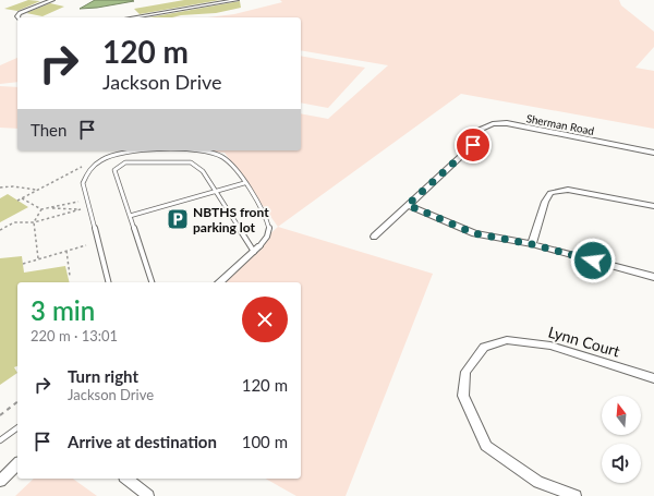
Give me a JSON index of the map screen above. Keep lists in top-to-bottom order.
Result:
{
  "streets": {
    "street": ["Sherman Road", "Lynn Court"]
  },
  "places": {
    "parking": ["NBTHS front parking lot"]
  },
  "north": "top",
  "page": {
    "turn": ["120 m", "Jackson Drive"],
    "then": "Then",
    "heading": ["3 min", "220 m · 13:01"],
    "list": [
      {
        "name": "Turn right",
        "note": "Jackson Drive",
        "value": "120 m"
      },
      {
        "name": "Arrive at destination",
        "value": "100 m"
      }
    ]
  }
}
